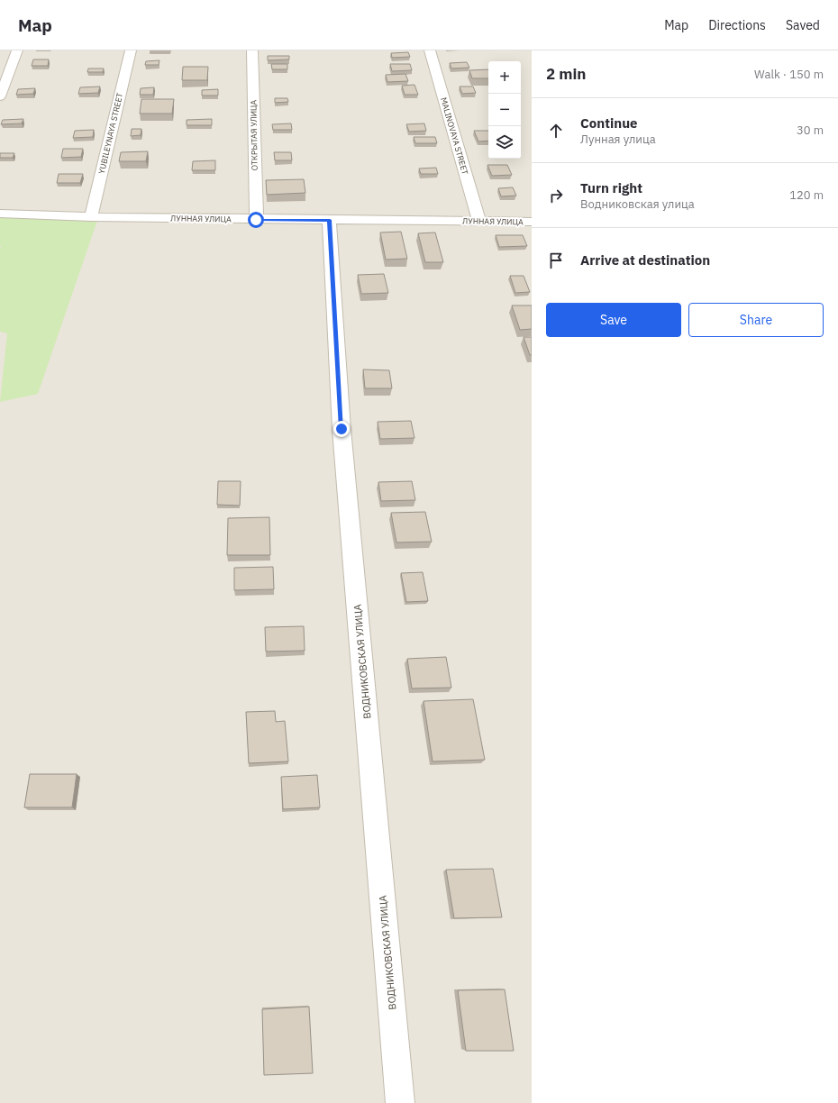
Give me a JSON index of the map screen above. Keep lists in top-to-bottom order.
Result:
{
  "streets": {
    "street": [
      "YUBILEYNAYA STREET",
      "ОТКРЫТАЯ УЛИЦА",
      "MALINOVAYA STREET",
      "ЛУННАЯ УЛИЦА",
      "ВОДНИКОВСКАЯ УЛИЦА"
    ]
  },
  "crossings": [
    ["YUBILEYNAYA STREET", "ЛУННАЯ УЛИЦА"],
    ["ОТКРЫТАЯ УЛИЦА", "ЛУННАЯ УЛИЦА"],
    ["MALINOVAYA STREET", "ЛУННАЯ УЛИЦА"],
    ["ЛУННАЯ УЛИЦА", "ВОДНИКОВСКАЯ УЛИЦА"]
  ],
  "page": {
    "header": "Map",
    "nav": ["Map", "Directions", "Saved"],
    "heading": ["2 min", "Walk · 150 m"],
    "map_buttons": ["+", "−"],
    "list": [
      ["Continue", "Лунная улица", "30 m"],
      ["Turn right", "Водниковская улица", "120 m"],
      "Arrive at destination"
    ],
    "buttons": ["Save", "Share"]
  }
}
